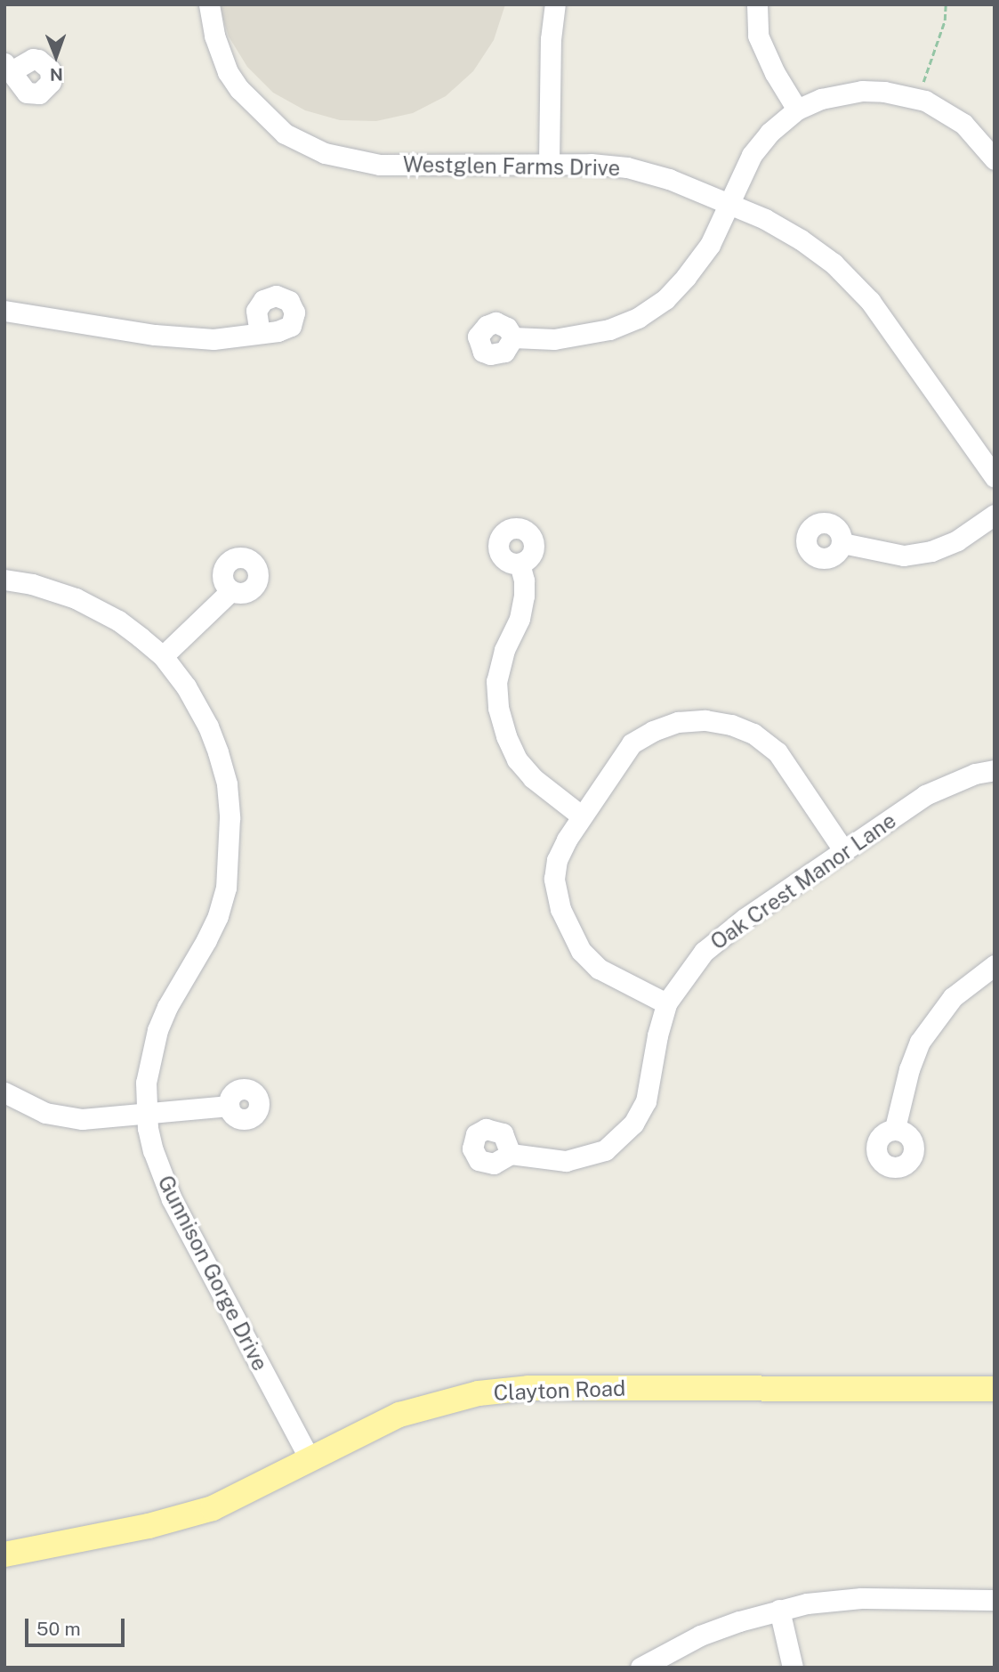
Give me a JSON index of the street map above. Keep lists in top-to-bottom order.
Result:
{
  "streets": {
    "main road": ["Clayton Road"],
    "street": ["Westglen Farms Drive", "Oak Crest Manor Lane", "Gunnison Gorge Drive"]
  },
  "crossings": [
    ["Gunnison Gorge Drive", "Clayton Road"]
  ],
  "scale_bar": "50 m",
  "north": "bottom"
}
